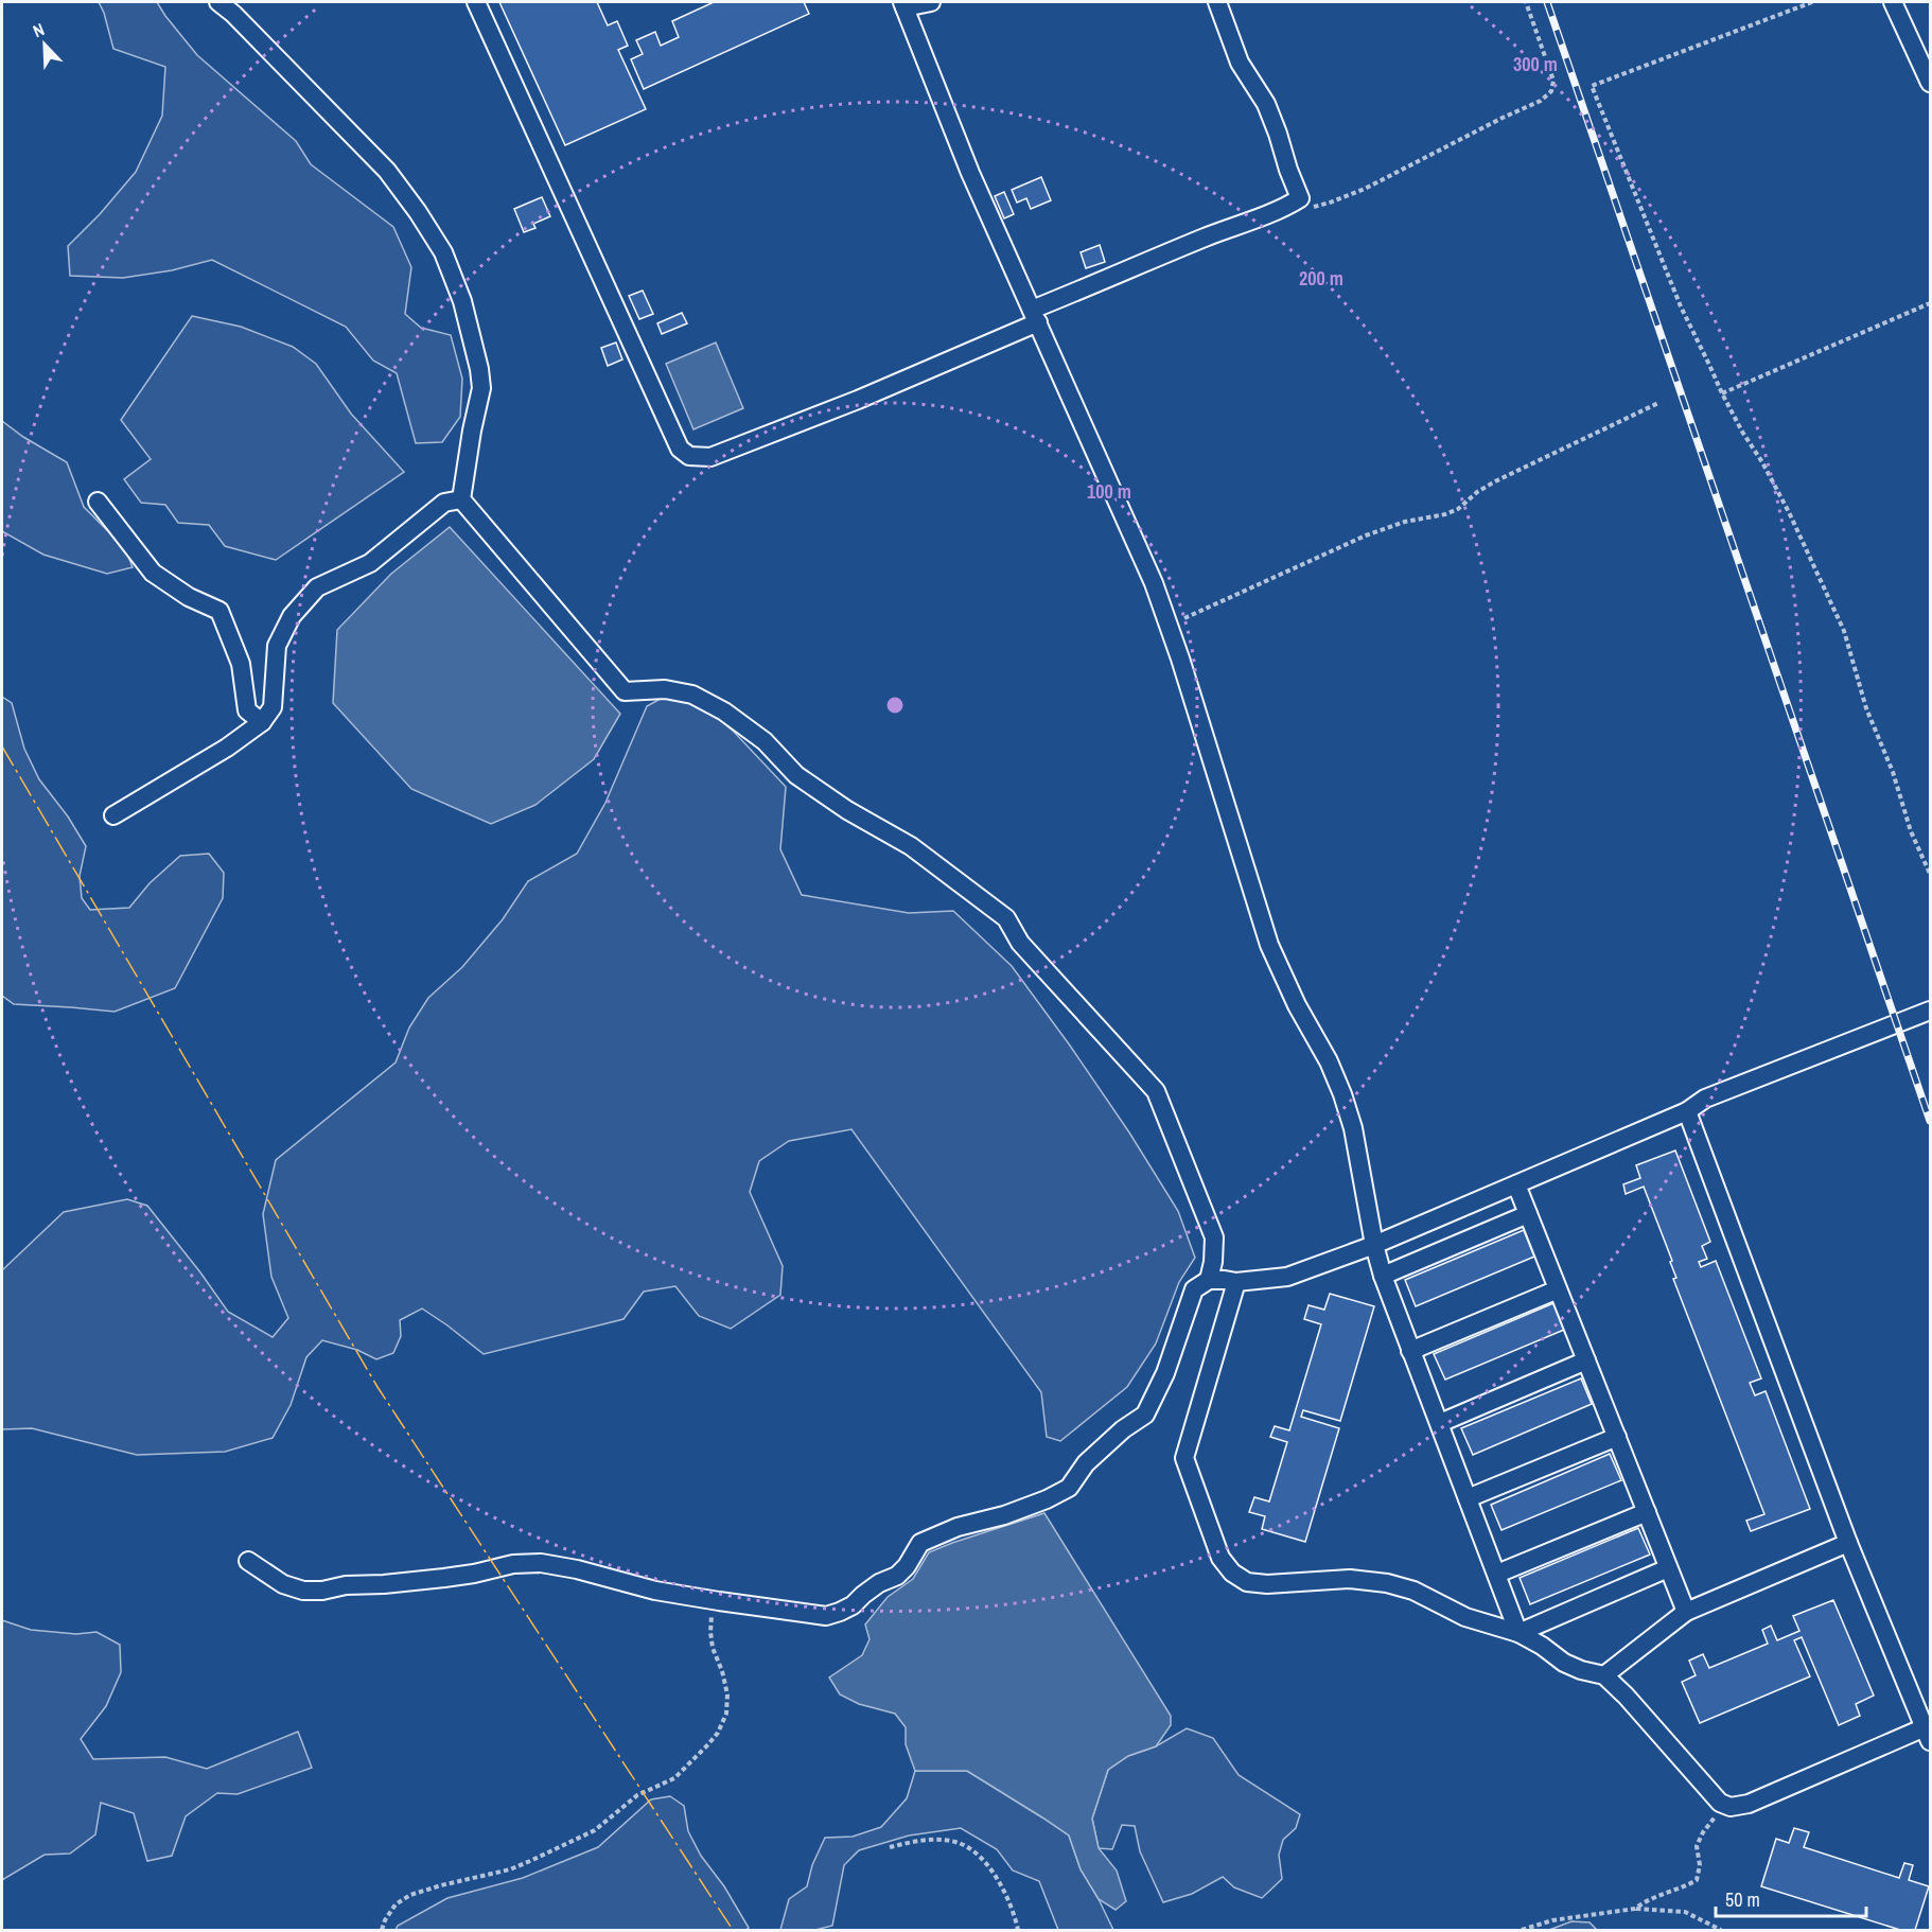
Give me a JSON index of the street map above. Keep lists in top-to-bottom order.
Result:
{
  "scale_bar": "50 m",
  "north": "top left",
  "rings": ["300 m", "200 m", "100 m"]
}
